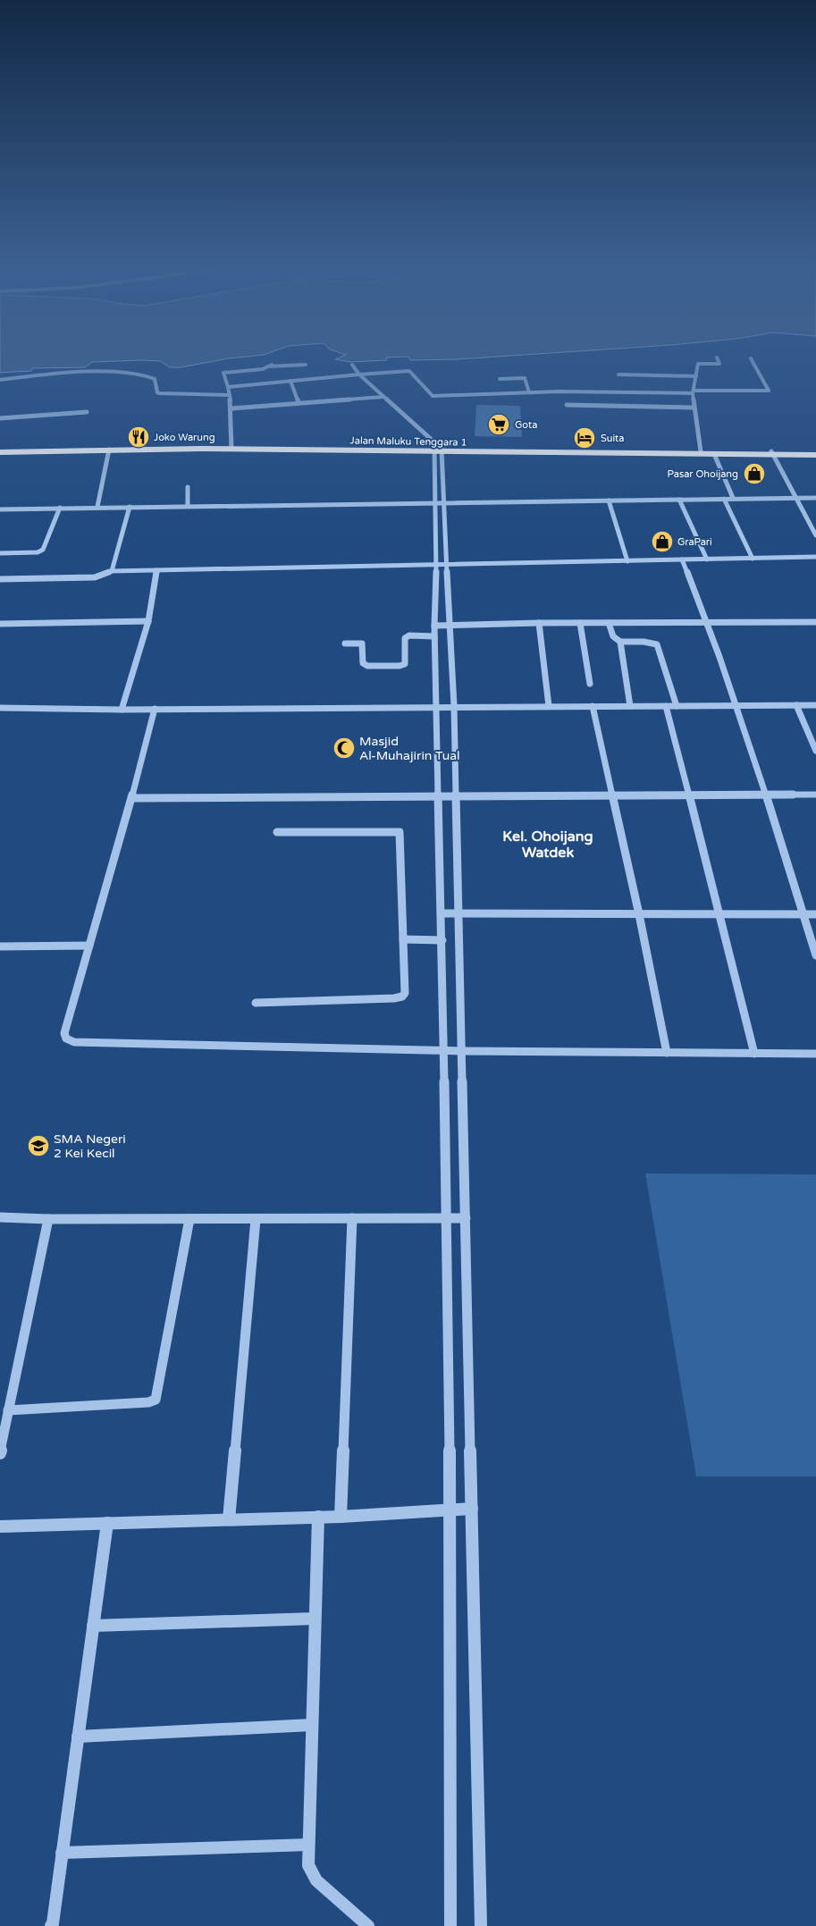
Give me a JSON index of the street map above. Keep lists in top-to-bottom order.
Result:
{
  "streets": {
    "highway": ["Jalan Maluku Tenggara 1"]
  },
  "districts": ["Kel. Ohoijang Watdek"],
  "places": {
    "supermarket": ["Gota"],
    "restaurant": ["Joko Warung"],
    "hotel": ["Suita"],
    "shop": ["Pasar Ohoijang", "GraPari"],
    "mosque": ["Masjid Al-Muhajirin Tual"],
    "school or university": ["SMA Negeri 2 Kei Kecil"]
  }
}
